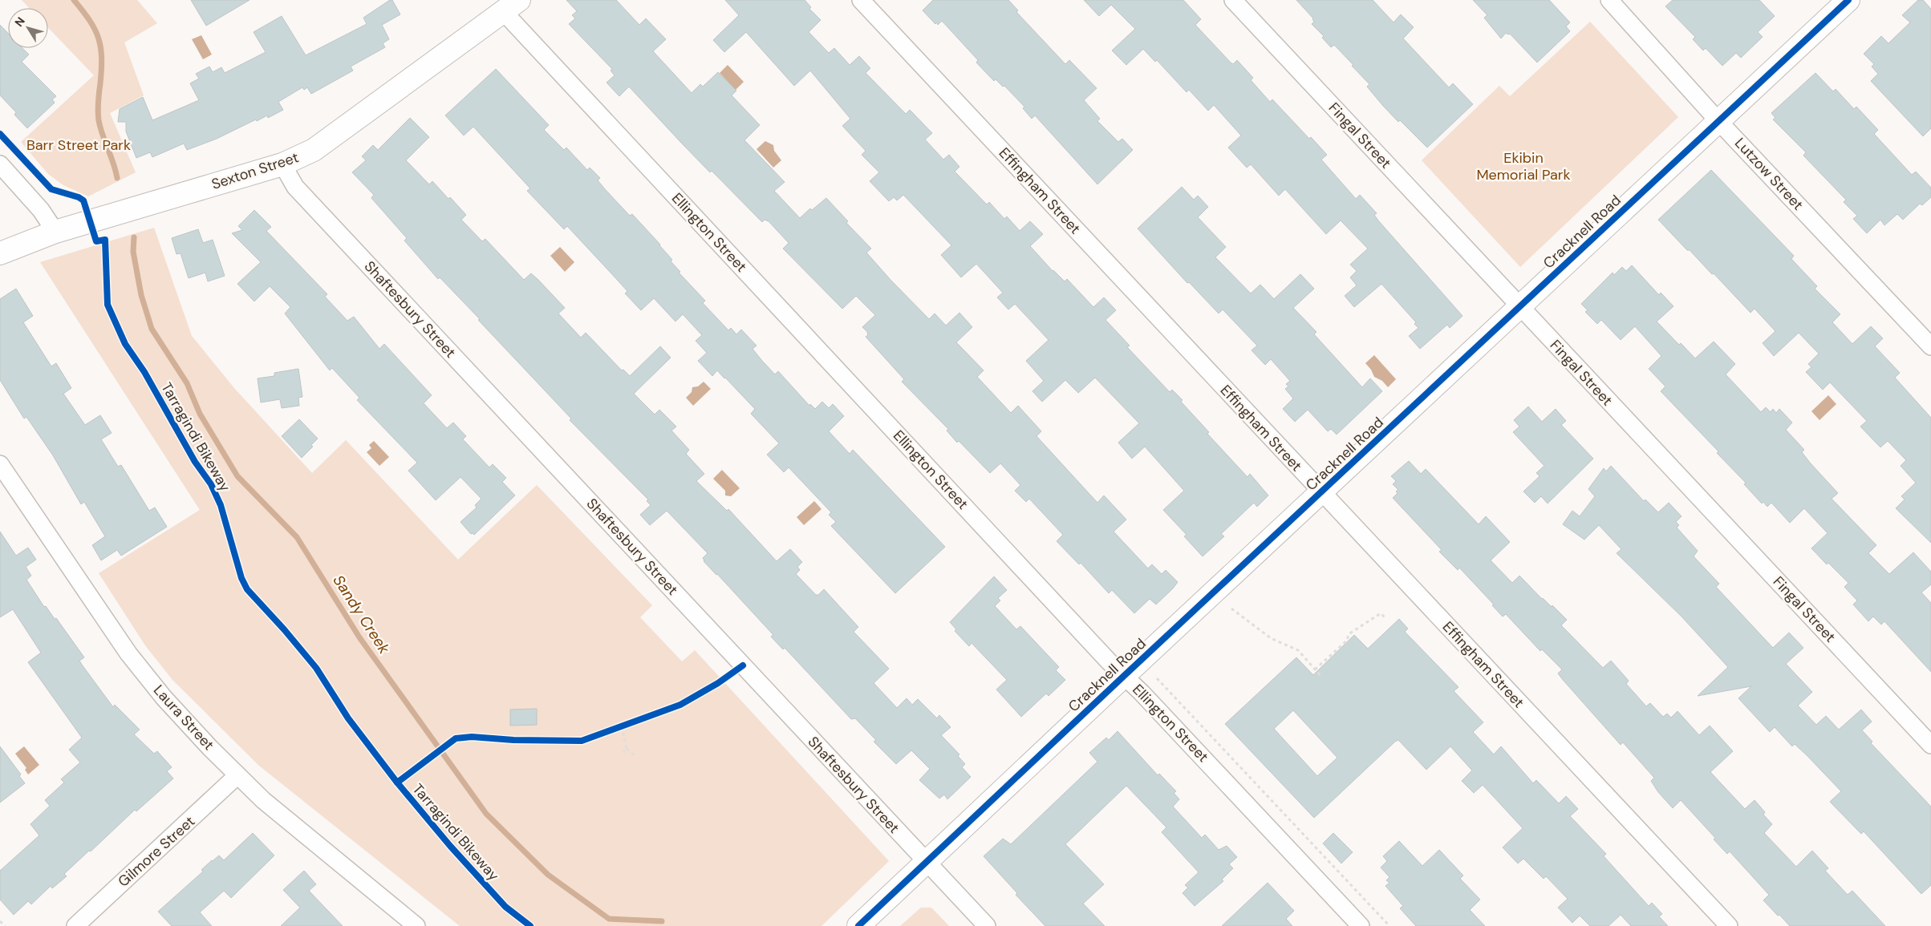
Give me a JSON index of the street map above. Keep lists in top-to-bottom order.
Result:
{
  "streets": {
    "street": [
      "Fingal Street",
      "Sexton Street",
      "Lutzow Street",
      "Effingham Street",
      "Cracknell Road",
      "Ellington Street",
      "Shaftesbury Street",
      "Laura Street",
      "Gilmore Street"
    ],
    "cycle path": ["Tarragindi Bikeway"]
  },
  "crossings": [
    ["Fingal Street", "Cracknell Road"],
    ["Sexton Street", "Ellington Street"],
    ["Sexton Street", "Shaftesbury Street"],
    ["Lutzow Street", "Cracknell Road"],
    ["Effingham Street", "Cracknell Road"],
    ["Cracknell Road", "Ellington Street"],
    ["Cracknell Road", "Shaftesbury Street"],
    ["Laura Street", "Gilmore Street"]
  ],
  "water": ["Sandy Creek"],
  "parks": ["Barr Street Park", "Ekibin Memorial Park"],
  "north": "top left"
}
